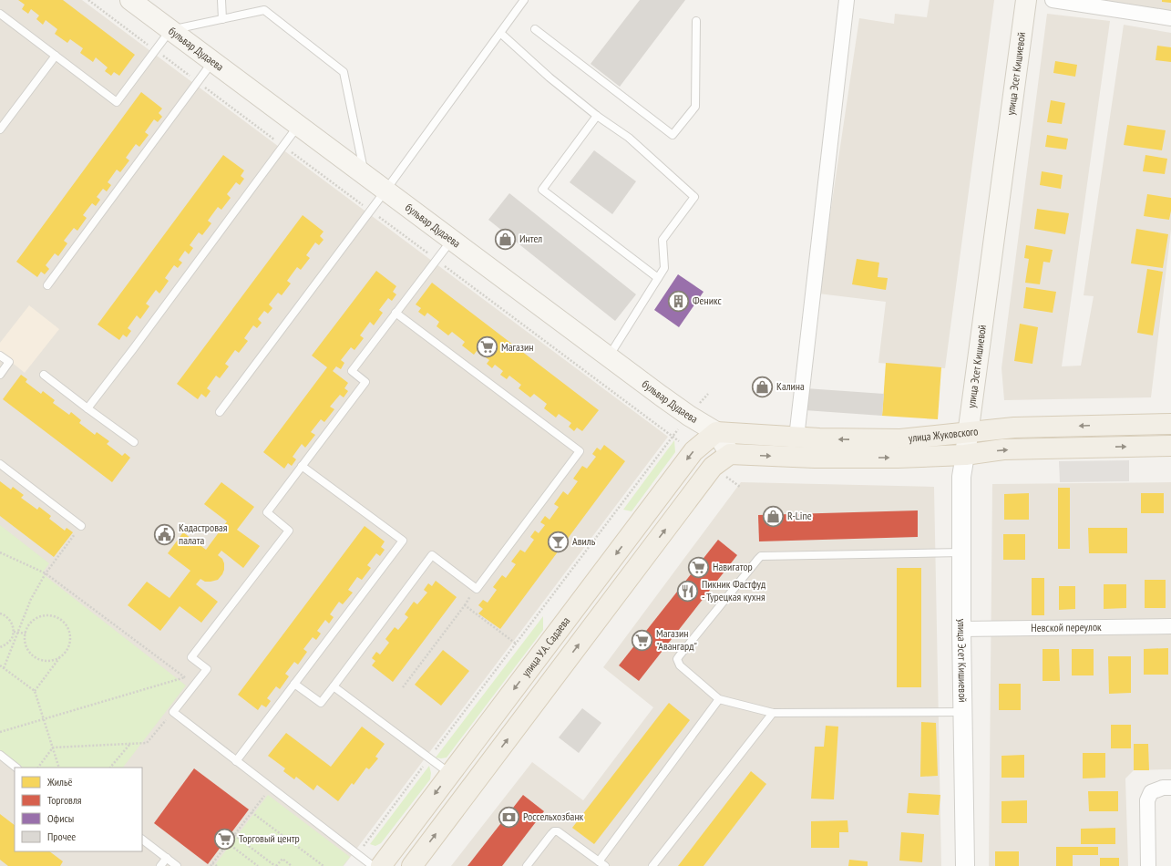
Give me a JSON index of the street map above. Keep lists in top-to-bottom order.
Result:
{
  "streets": {
    "main road": [
      "бульвар Дудаева",
      "улица Эсет Кишиевой",
      "улица Жуковского",
      "улица У.А. Садаева"
    ],
    "street": ["Невской переулок"]
  },
  "crossings": [
    ["бульвар Дудаева", "улица Жуковского"],
    ["бульвар Дудаева", "улица У.А. Садаева"],
    ["улица Эсет Кишиевой", "улица Жуковского"],
    ["улица Эсет Кишиевой", "Невской переулок"],
    ["улица Жуковского", "улица У.А. Садаева"]
  ],
  "places": {
    "shop": ["Интел", "Калина", "R-Line"],
    "building": ["Феникс"],
    "supermarket": [
      "Магазин",
      "Навигатор",
      "Магазин \"Авангард\"",
      "Торговый центр"
    ],
    "public building": ["Кадастровая палата"],
    "bar": ["Авиль"],
    "restaurant": ["Пикник Фастфуд - Турецкая кухня"],
    "bank": ["Россельхозбанк"]
  },
  "legend": [
    "Жильё",
    "Торговля",
    "Офисы",
    "Прочее"
  ]
}
